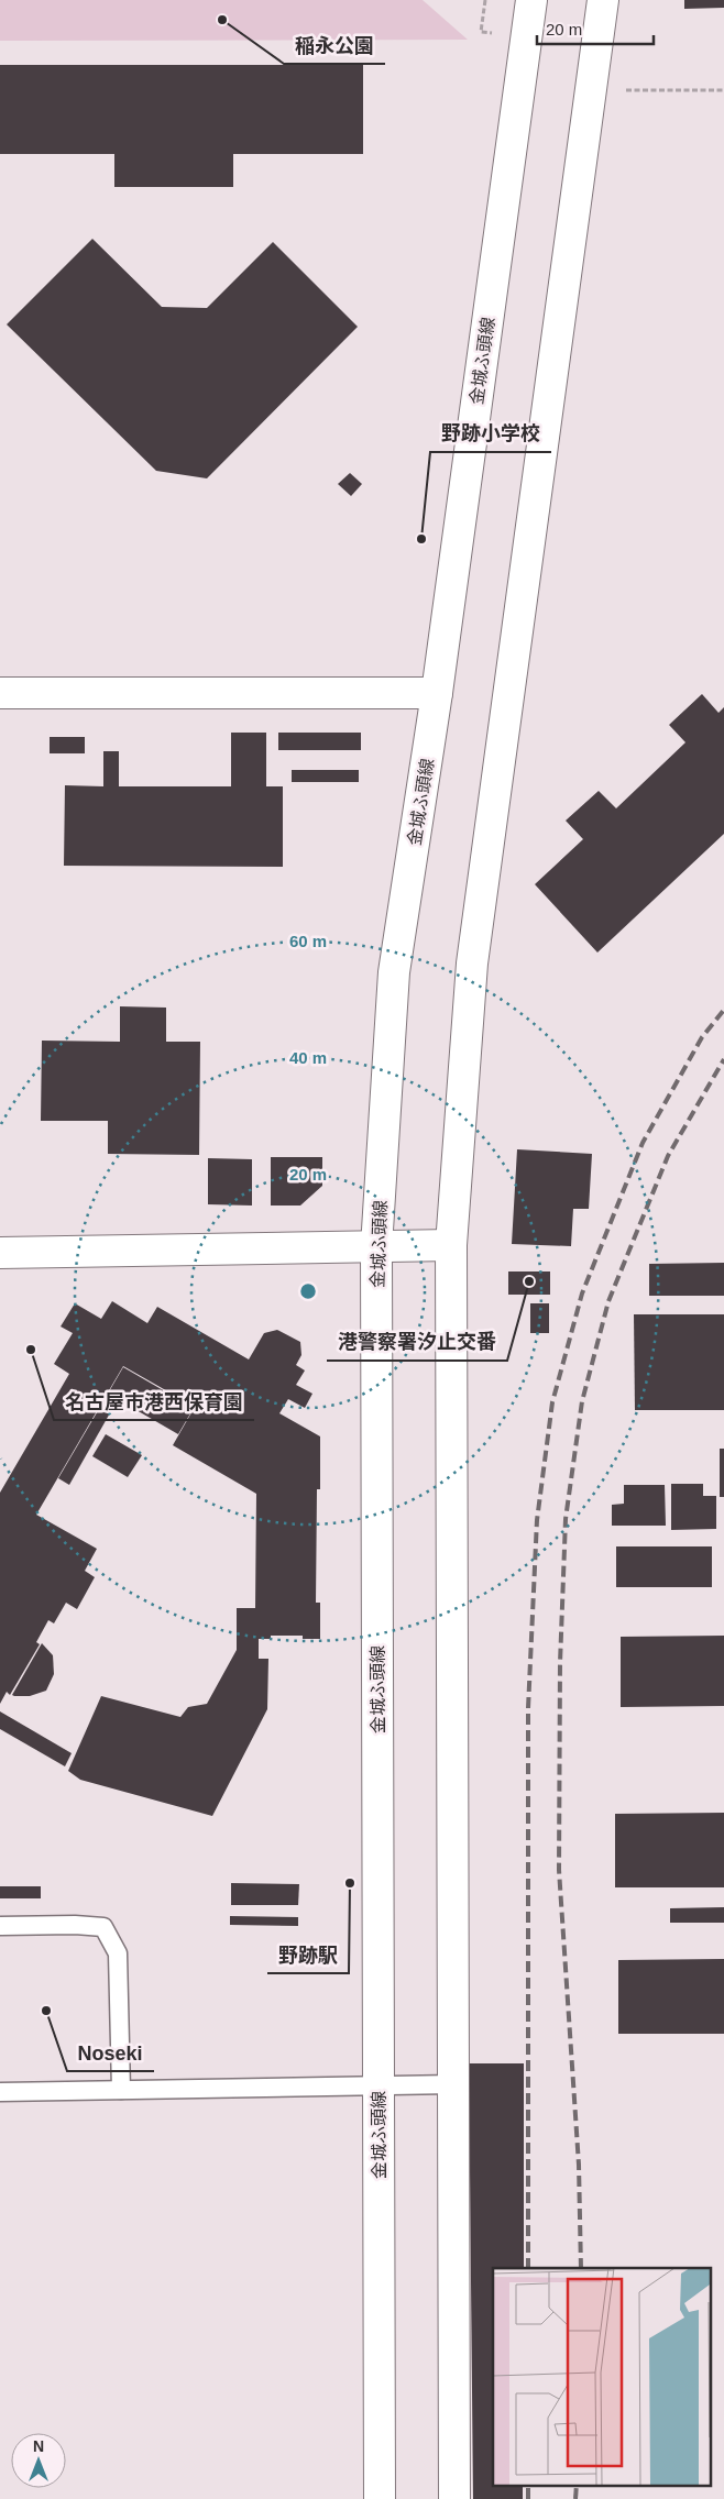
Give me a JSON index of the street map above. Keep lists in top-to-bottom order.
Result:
{
  "streets": {
    "main road": ["金城ふ頭線"]
  },
  "places": [
    "稲永公園",
    "野跡小学校",
    "港警察署汐止交番",
    "名古屋市港西保育園",
    "野跡駅",
    "Noseki"
  ],
  "scale_bar": "20 m",
  "north": "top",
  "rings": ["60 m", "40 m", "20 m"]
}
